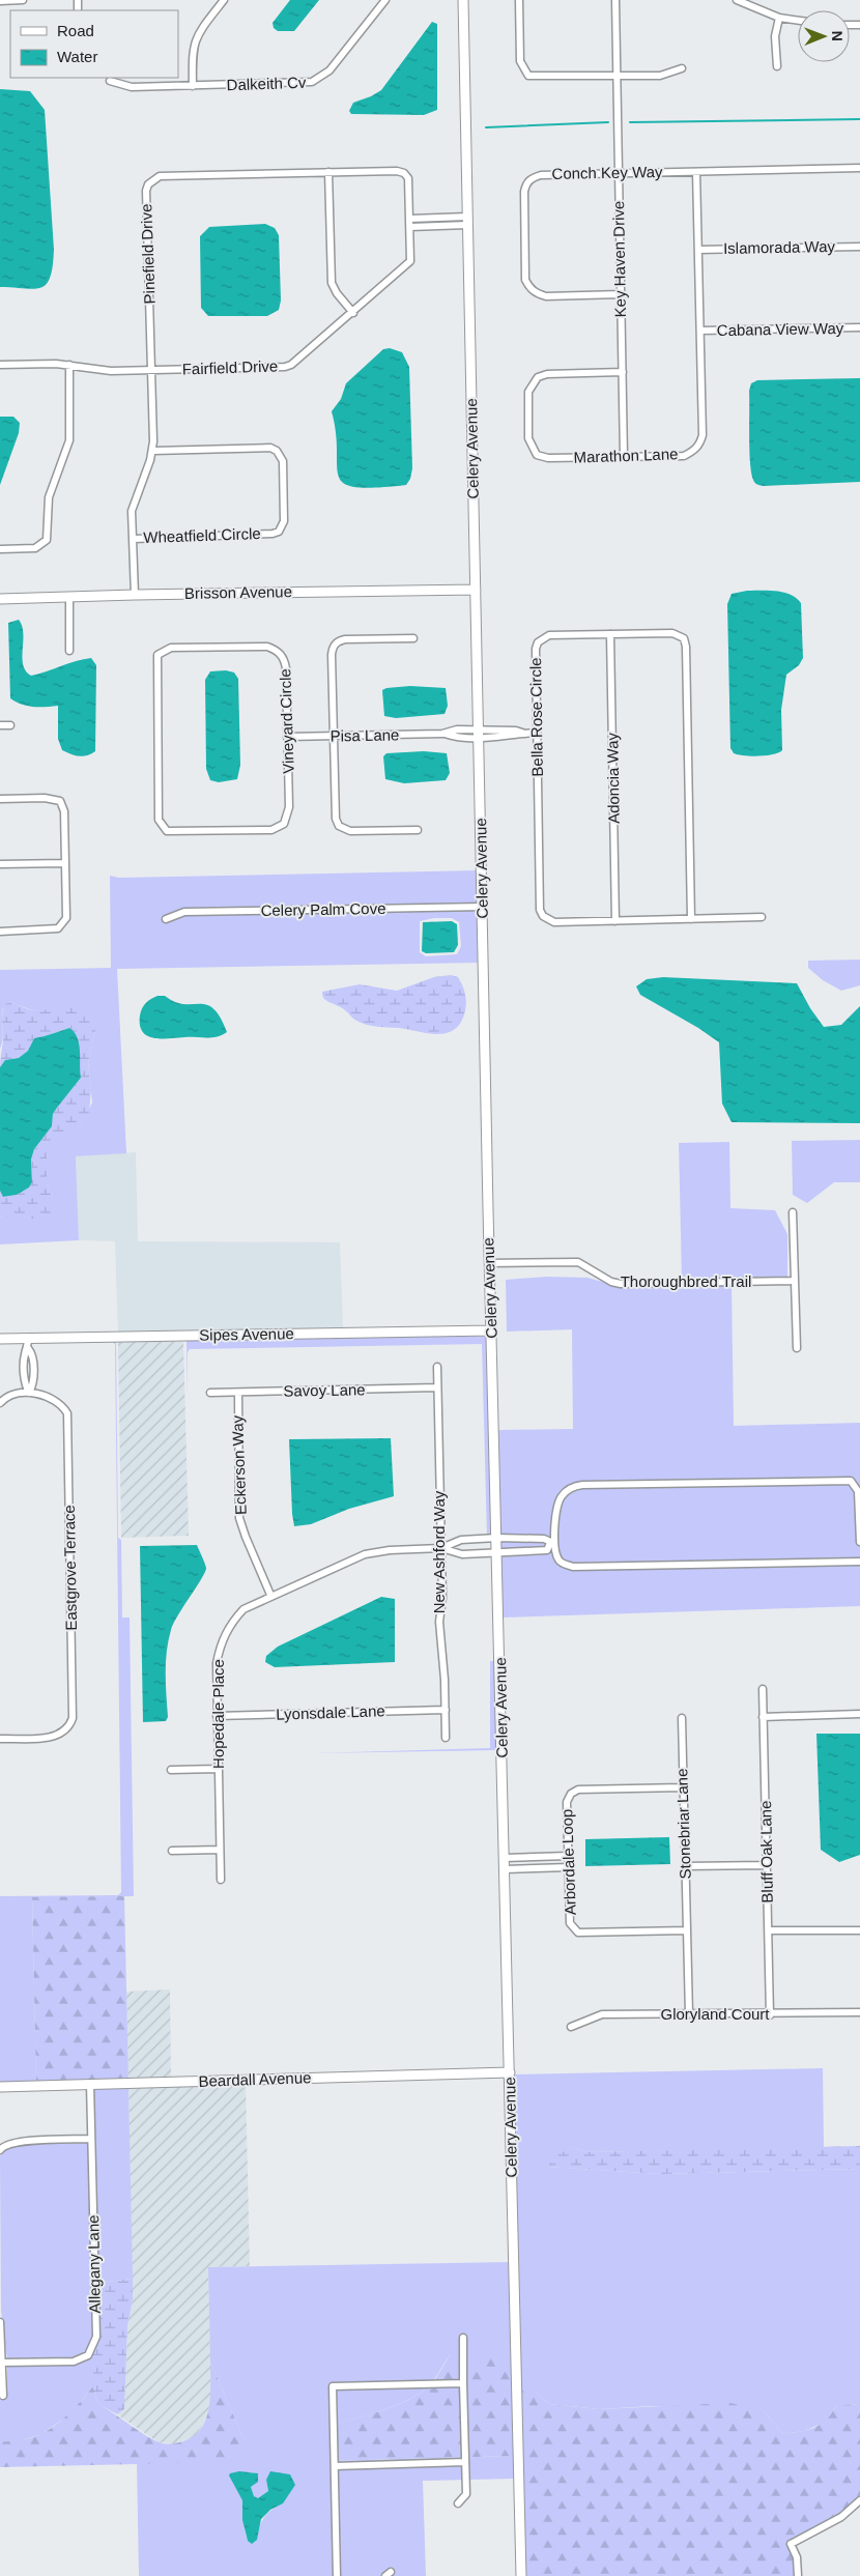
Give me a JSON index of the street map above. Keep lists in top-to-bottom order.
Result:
{
  "streets": {
    "main road": [
      "Celery Avenue",
      "Brisson Avenue",
      "Sipes Avenue",
      "Beardall Avenue"
    ],
    "street": [
      "Dalkeith Cv",
      "Conch Key Way",
      "Islamorada Way",
      "Pinefield Drive",
      "Key Haven Drive",
      "Cabana View Way",
      "Fairfield Drive",
      "Marathon Lane",
      "Wheatfield Circle",
      "Bella Rose Circle",
      "Vineyard Circle",
      "Pisa Lane",
      "Adoncia Way",
      "Celery Palm Cove",
      "Thoroughbred Trail",
      "Savoy Lane",
      "Eckerson Way",
      "New Ashford Way",
      "Eastgrove Terrace",
      "Lyonsdale Lane",
      "Hopedale Place",
      "Stonebriar Lane",
      "Bluff Oak Lane",
      "Arbordale Loop",
      "Gloryland Court",
      "Allegany Lane"
    ]
  },
  "crossings": [
    ["Conch Key Way", "Key Haven Drive"],
    ["Conch Key Way", "Marathon Lane"],
    ["Islamorada Way", "Marathon Lane"],
    ["Pinefield Drive", "Fairfield Drive"],
    ["Pinefield Drive", "Wheatfield Circle"],
    ["Pinefield Drive", "Brisson Avenue"],
    ["Key Haven Drive", "Marathon Lane"],
    ["Cabana View Way", "Marathon Lane"],
    ["Celery Avenue", "Brisson Avenue"],
    ["Celery Avenue", "Pisa Lane"],
    ["Celery Avenue", "Celery Palm Cove"],
    ["Celery Avenue", "Thoroughbred Trail"],
    ["Celery Avenue", "Sipes Avenue"],
    ["Celery Avenue", "Hopedale Place"],
    ["Celery Avenue", "Beardall Avenue"],
    ["Bella Rose Circle", "Pisa Lane"],
    ["Bella Rose Circle", "Adoncia Way"],
    ["Vineyard Circle", "Pisa Lane"],
    ["Savoy Lane", "Eckerson Way"],
    ["Savoy Lane", "New Ashford Way"],
    ["Eckerson Way", "Hopedale Place"],
    ["New Ashford Way", "Lyonsdale Lane"],
    ["New Ashford Way", "Hopedale Place"],
    ["Lyonsdale Lane", "Hopedale Place"],
    ["Stonebriar Lane", "Arbordale Loop"],
    ["Stonebriar Lane", "Gloryland Court"],
    ["Bluff Oak Lane", "Gloryland Court"],
    ["Beardall Avenue", "Allegany Lane"]
  ],
  "legend": ["Road", "Water"],
  "north": "right"
}
